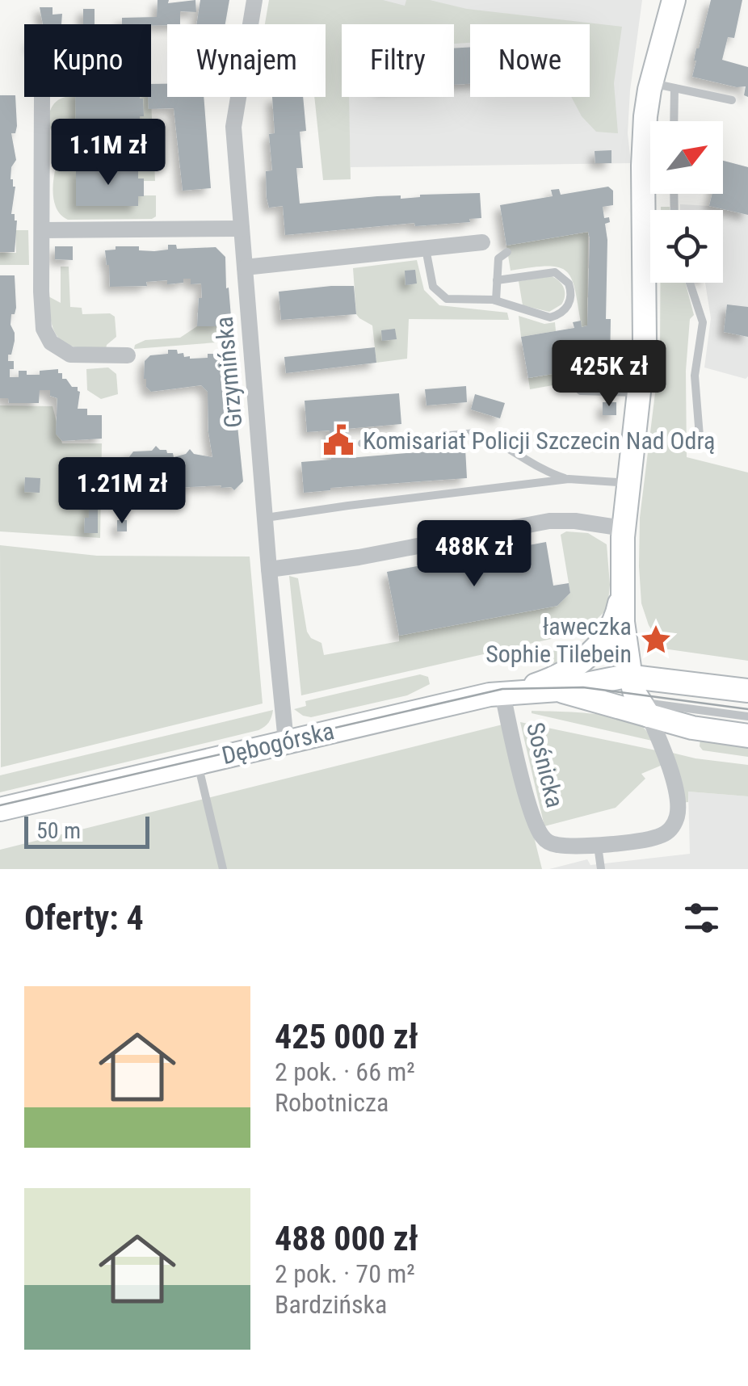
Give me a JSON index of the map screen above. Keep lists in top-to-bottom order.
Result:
{
  "streets": {
    "street": ["Grzymińska", "Dębogórska", "Sośnicka"]
  },
  "crossings": [
    ["Grzymińska", "Dębogórska"],
    ["Dębogórska", "Sośnicka"]
  ],
  "places": {
    "public building": ["Komisariat Policji Szczecin Nad Odrą"],
    "place": ["ławeczka Sophie Tilebein"]
  },
  "scale_bar": "50 m",
  "north": "top right",
  "page": {
    "chip": [
      "Kupno",
      "Wynajem",
      "Filtry",
      "Nowe"
    ],
    "price": [
      "1.1M zł",
      "425K zł",
      "1.21M zł",
      "488K zł"
    ],
    "scale": "50 m",
    "heading": "Oferty: 4",
    "list": [
      {
        "name": "425 000 zł",
        "note": "2 pok. · 66 m² · Robotnicza"
      },
      {
        "name": "488 000 zł",
        "note": "2 pok. · 70 m² · Bardzińska"
      }
    ]
  }
}
